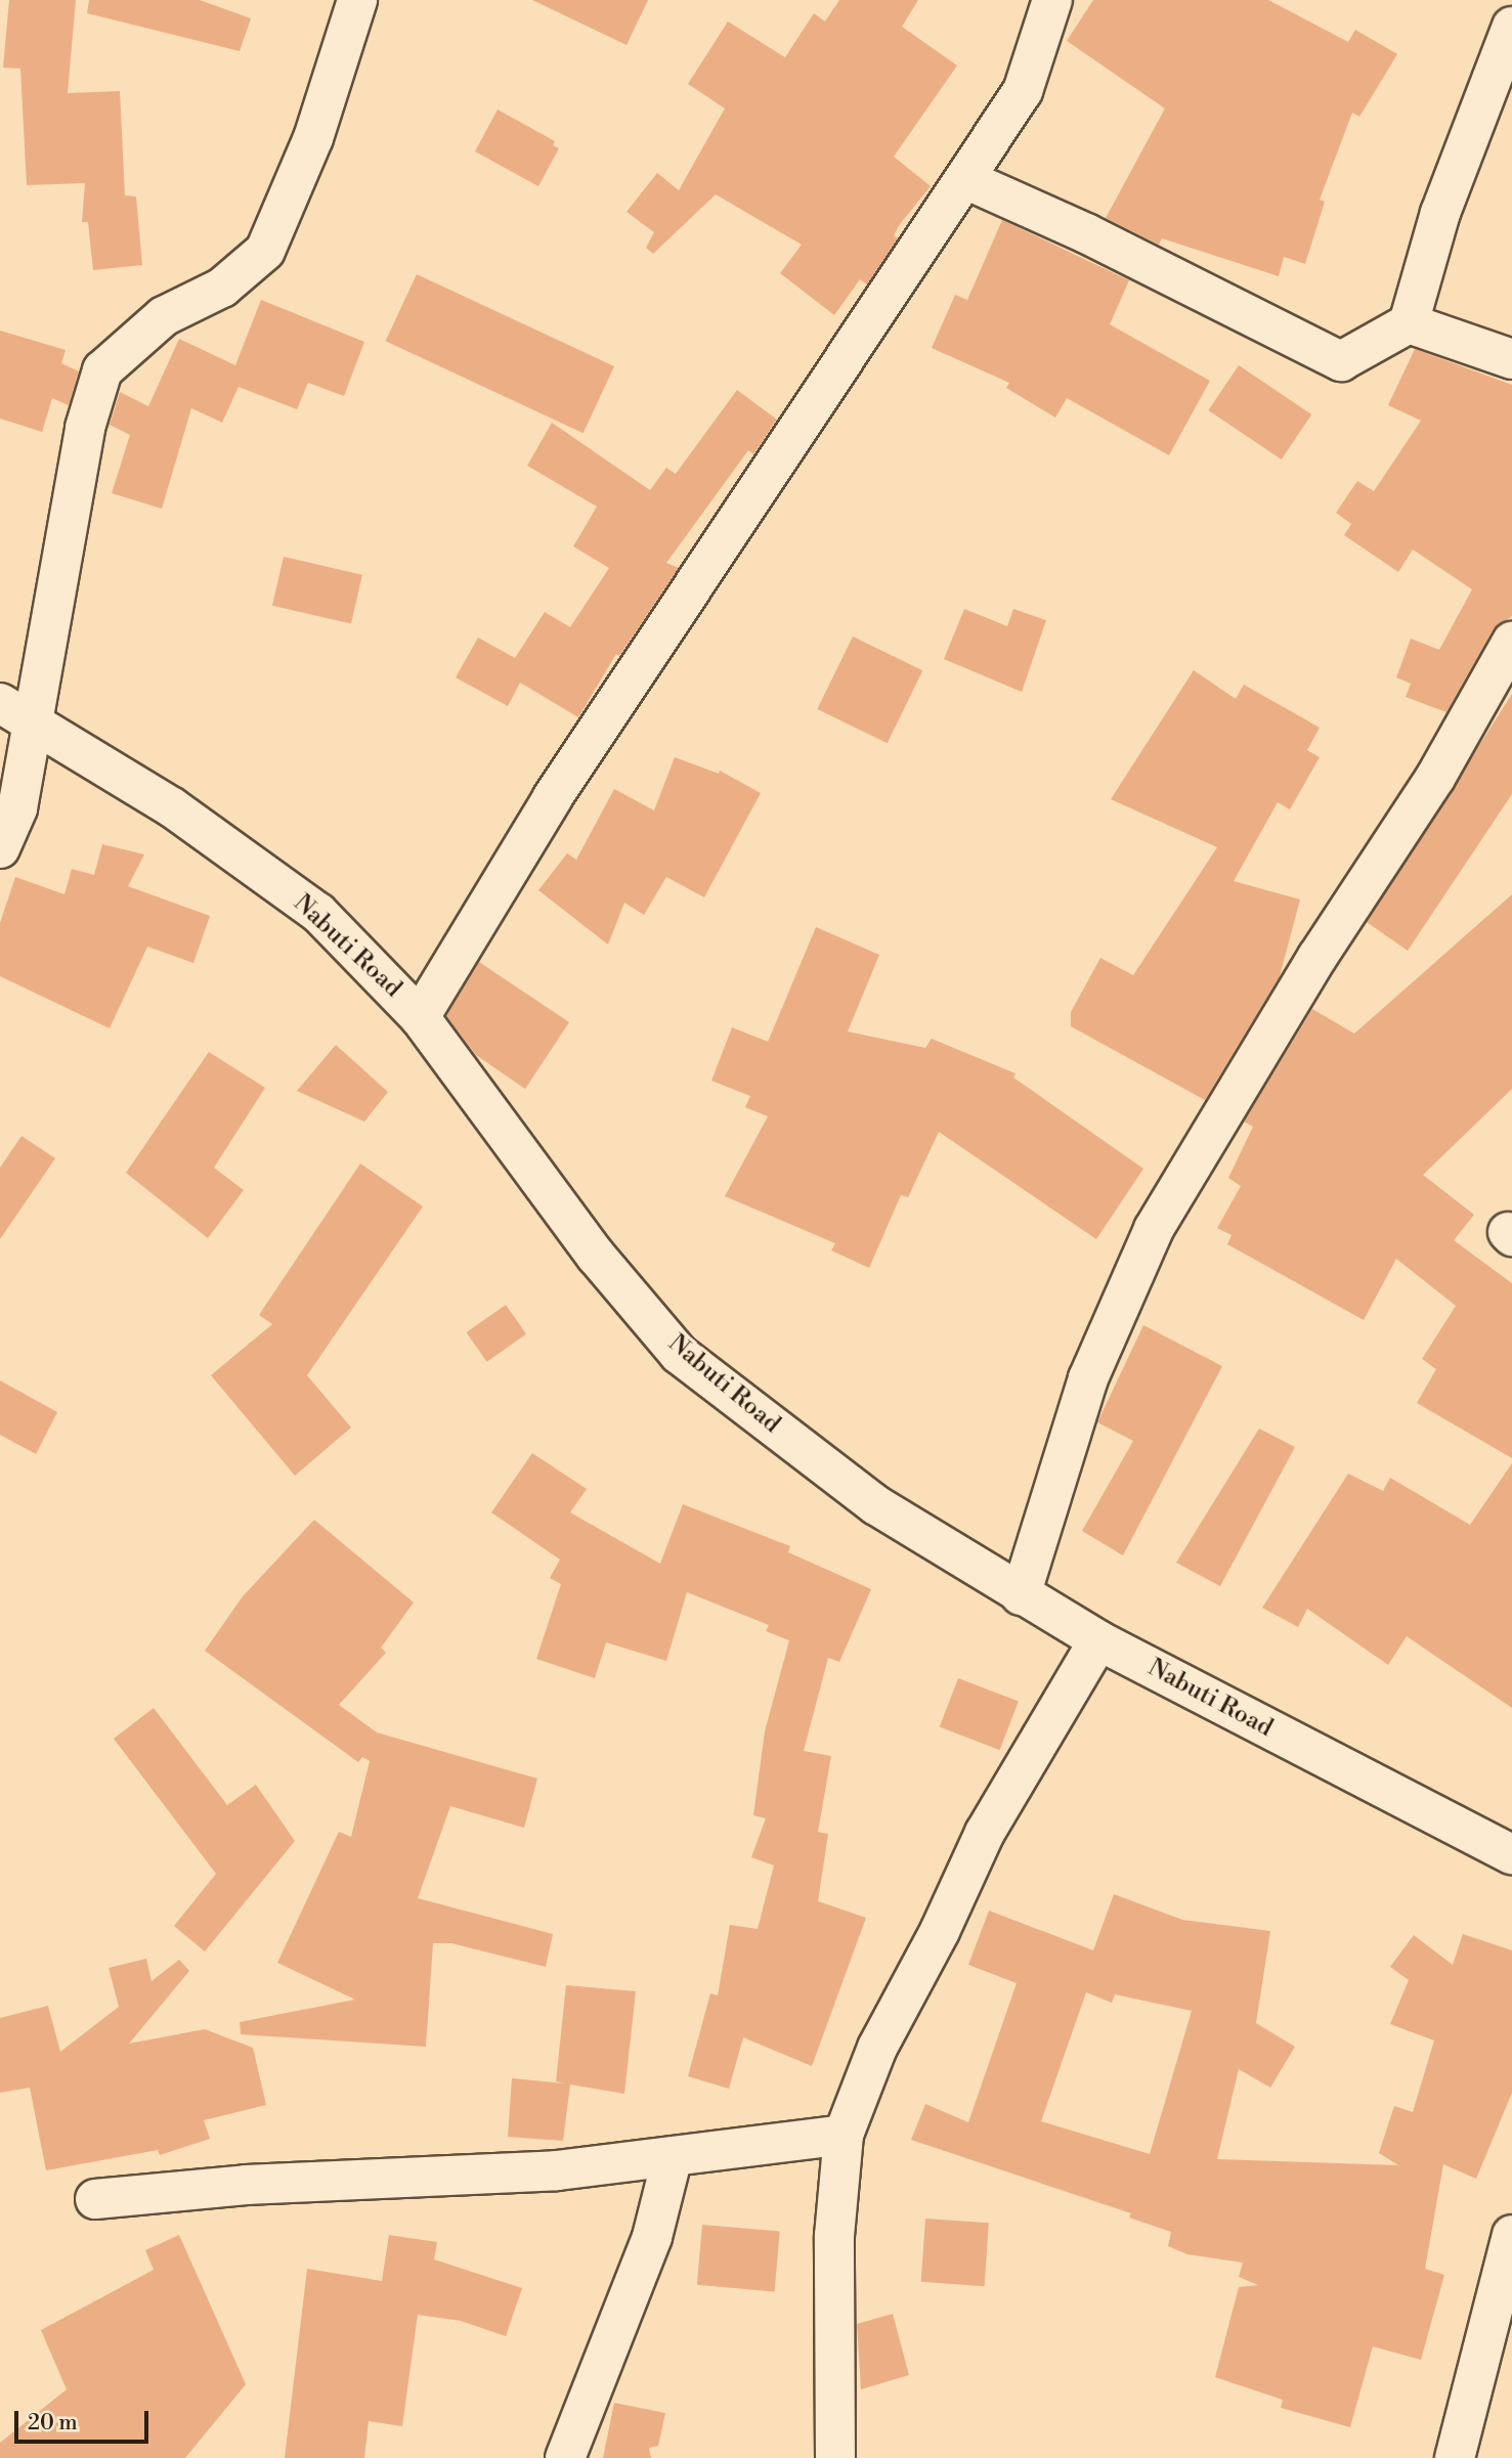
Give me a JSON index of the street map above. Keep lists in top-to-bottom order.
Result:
{
  "streets": {
    "street": ["Nabuti Road"]
  },
  "scale_bar": "20 m"
}
